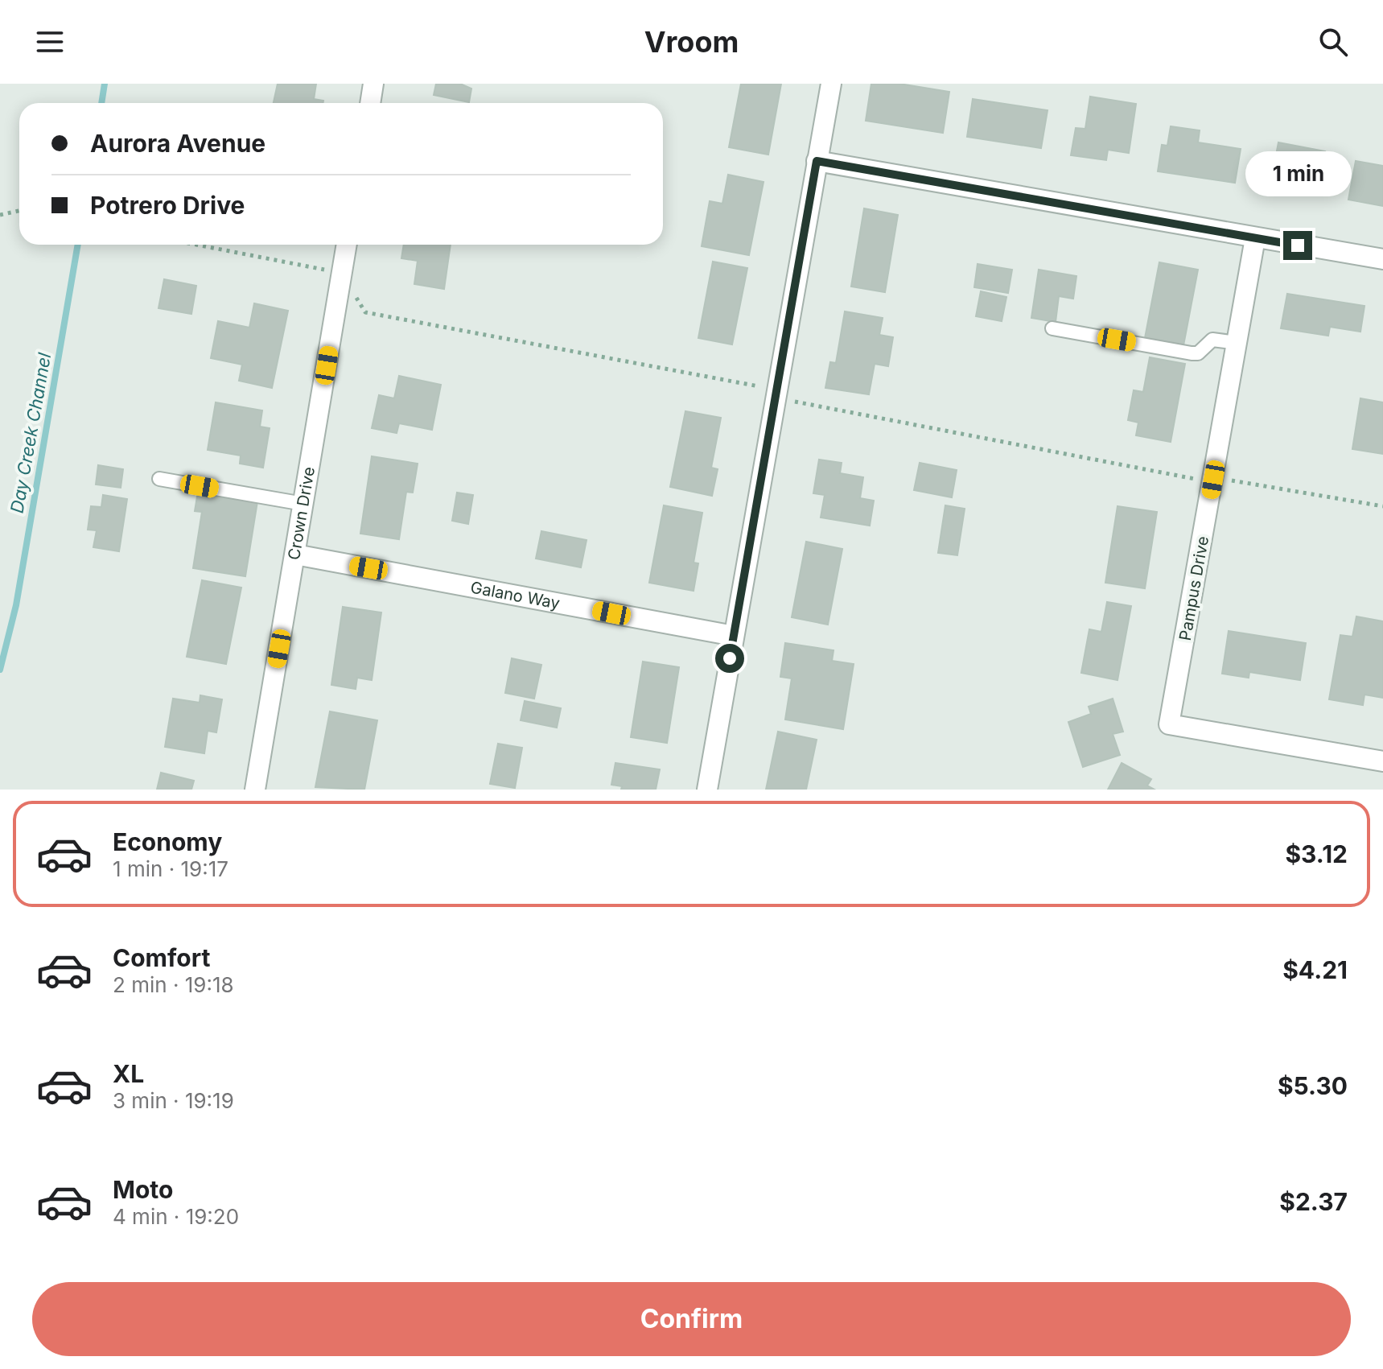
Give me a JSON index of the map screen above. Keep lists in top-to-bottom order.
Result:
{
  "streets": {
    "street": ["Crown Drive", "Pampus Drive", "Galano Way"]
  },
  "crossings": [
    ["Crown Drive", "Galano Way"]
  ],
  "water": ["Day Creek Channel"],
  "page": {
    "header": "Vroom",
    "banner": ["Aurora Avenue", "Potrero Drive"],
    "bubble": "1 min",
    "list": [
      {
        "name": "Economy",
        "note": "1 min · 19:17",
        "value": "$3.12"
      },
      {
        "name": "Comfort",
        "note": "2 min · 19:18",
        "value": "$4.21"
      },
      {
        "name": "XL",
        "note": "3 min · 19:19",
        "value": "$5.30"
      },
      {
        "name": "Moto",
        "note": "4 min · 19:20",
        "value": "$2.37"
      }
    ],
    "buttons": "Confirm"
  }
}
